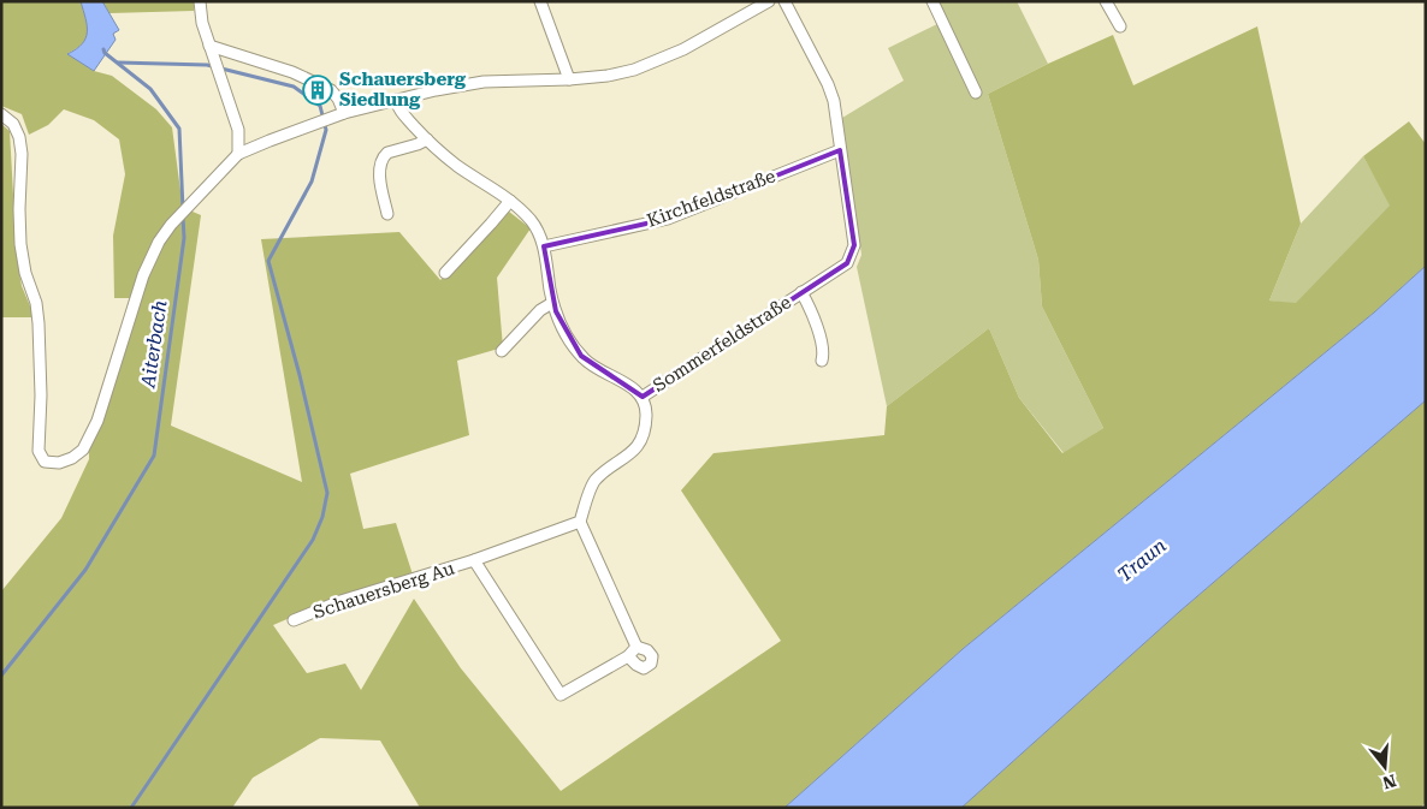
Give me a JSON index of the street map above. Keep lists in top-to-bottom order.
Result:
{
  "streets": {
    "street": ["Kirchfeldstraße", "Sommerfeldstraße", "Schauersberg Au"]
  },
  "crossings": [
    ["Kirchfeldstraße", "Sommerfeldstraße"]
  ],
  "water": ["Aiterbach", "Traun"],
  "places": {
    "building": ["Schauersberg Siedlung"]
  },
  "north": "bottom"
}
